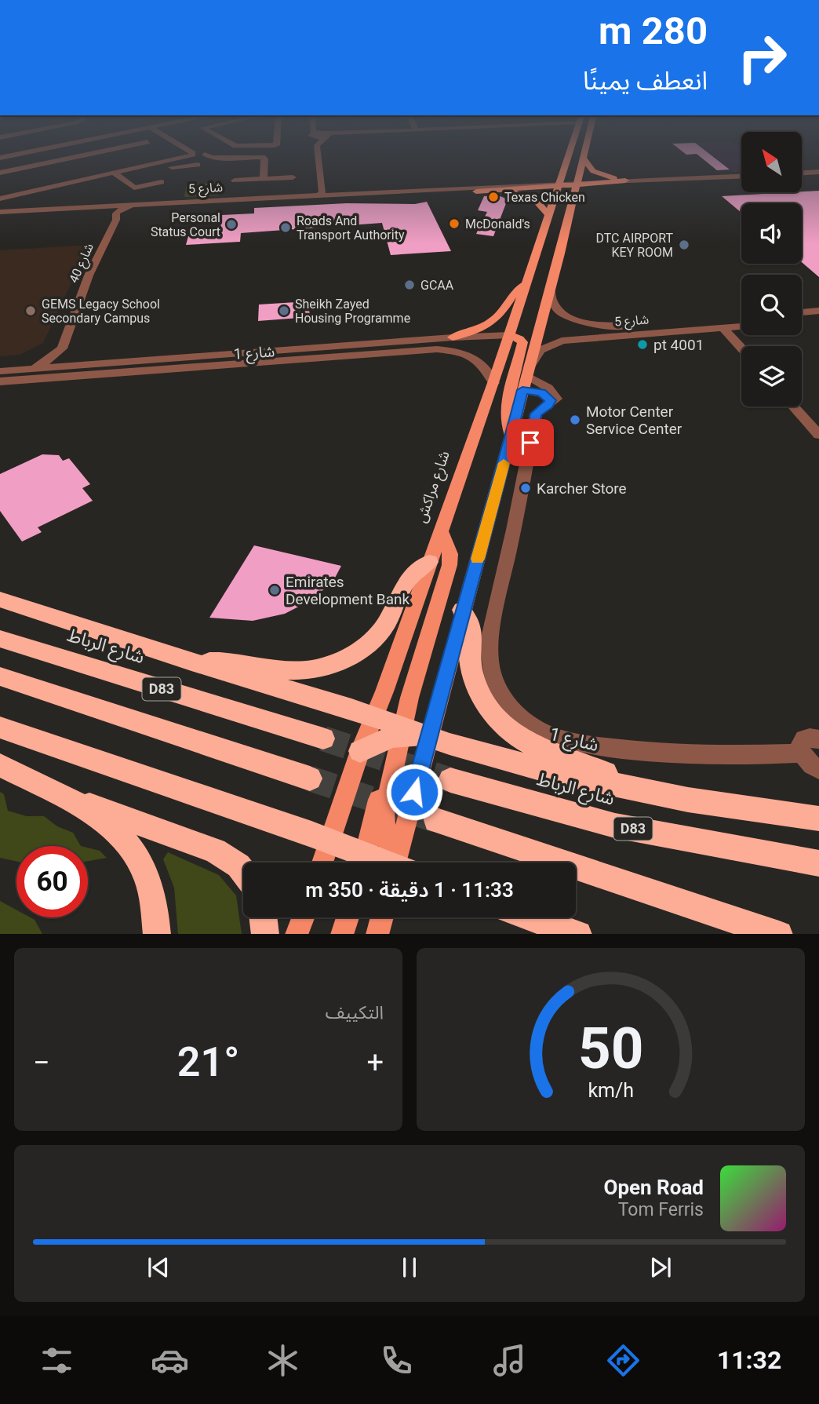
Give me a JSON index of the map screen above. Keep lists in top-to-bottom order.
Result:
{
  "streets": {
    "highway": ["شارع الرباط", "D83"],
    "main road": ["شارع مراكش"],
    "street": ["شارع 5", "شارع 40", "شارع 1"]
  },
  "crossings": [
    ["شارع 5", "شارع 40"],
    ["شارع 5", "شارع مراكش"],
    ["شارع 40", "شارع 1"],
    ["شارع 1", "شارع مراكش"]
  ],
  "places": [
    "Texas Chicken",
    "McDonald's",
    "Personal Status Court",
    "Roads And Transport Authority",
    "DTC AIRPORT KEY ROOM",
    "GCAA",
    "GEMS Legacy School Secondary Campus",
    "Sheikh Zayed Housing Programme",
    "pt 4001",
    "Motor Center Service Center",
    "Karcher Store",
    "Emirates Development Bank"
  ],
  "north": "top left",
  "page": {
    "turn": ["280 m", "انعطف يمينًا"],
    "limit": "60",
    "trip": "11:33 · 1 دقيقة · 350 m",
    "tile": "التكييف",
    "heat": ["−", "21°", "+"],
    "song": ["Open Road", "Tom Ferris"],
    "tabs": "11:32",
    "gauge": ["50", "km/h"]
  }
}
